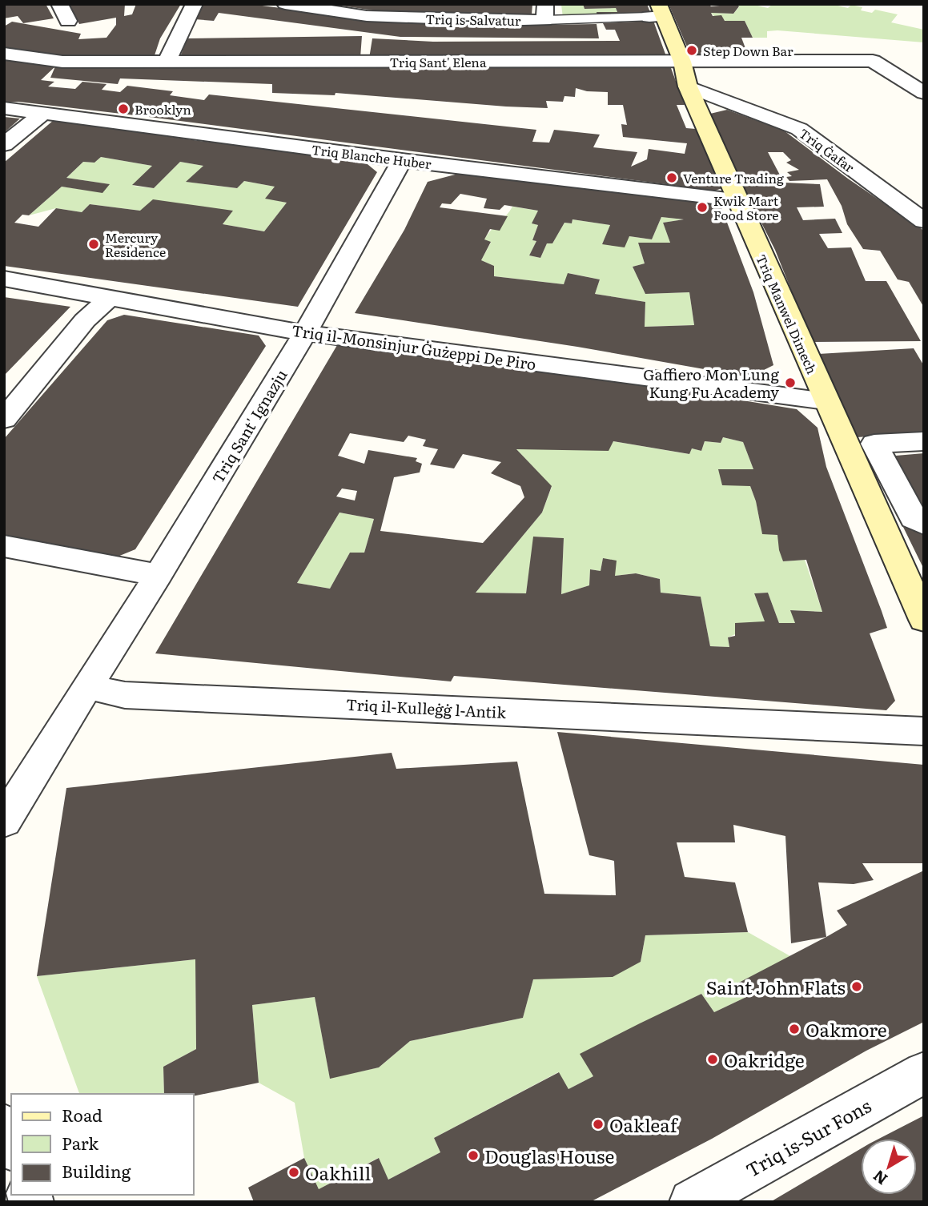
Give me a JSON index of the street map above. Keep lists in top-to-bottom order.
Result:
{
  "streets": {
    "street": [
      "Triq is-Salvatur",
      "Triq Sant' Elena",
      "Triq Ġafar",
      "Triq Blanche Huber",
      "Triq Manwel Dimech",
      "Triq il-Monsinjur Ġużeppi De Piro",
      "Triq Sant' Ignazju",
      "Triq il-Kulleġġ l-Antik",
      "Triq is-Sur Fons"
    ]
  },
  "crossings": [
    ["Triq is-Salvatur", "Triq Manwel Dimech"],
    ["Triq Sant' Elena", "Triq Manwel Dimech"],
    ["Triq Ġafar", "Triq Manwel Dimech"],
    ["Triq Blanche Huber", "Triq Manwel Dimech"],
    ["Triq Blanche Huber", "Triq Sant' Ignazju"],
    ["Triq Manwel Dimech", "Triq il-Monsinjur Ġużeppi De Piro"],
    ["Triq il-Monsinjur Ġużeppi De Piro", "Triq Sant' Ignazju"],
    ["Triq Sant' Ignazju", "Triq il-Kulleġġ l-Antik"]
  ],
  "places": [
    "Step Down Bar",
    "Brooklyn",
    "Venture Trading",
    "Kwik Mart Food Store",
    "Mercury Residence",
    "Gaffiero Mon Lung Kung Fu Academy",
    "Saint John Flats",
    "Oakmore",
    "Oakridge",
    "Oakleaf",
    "Douglas House",
    "Oakhill"
  ],
  "legend": ["Road", "Park", "Building"],
  "north": "bottom left"
}
